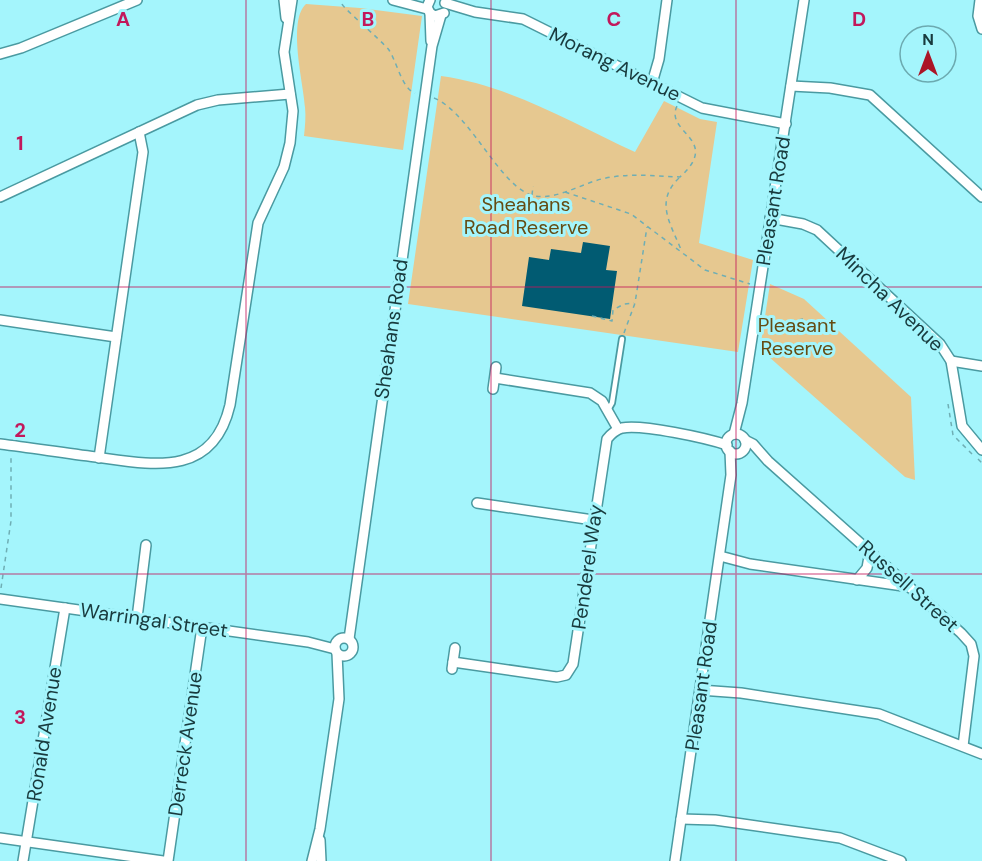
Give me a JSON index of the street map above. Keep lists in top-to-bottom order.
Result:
{
  "streets": {
    "street": [
      "Morang Avenue",
      "Pleasant Road",
      "Mincha Avenue",
      "Sheahans Road",
      "Penderel Way",
      "Russell Street",
      "Warringal Street",
      "Ronald Avenue",
      "Derreck Avenue"
    ]
  },
  "crossings": [
    ["Morang Avenue", "Pleasant Road"],
    ["Morang Avenue", "Sheahans Road"],
    ["Pleasant Road", "Mincha Avenue"],
    ["Pleasant Road", "Russell Street"],
    ["Sheahans Road", "Warringal Street"],
    ["Warringal Street", "Ronald Avenue"],
    ["Warringal Street", "Derreck Avenue"]
  ],
  "parks": ["Sheahans Road Reserve", "Pleasant Reserve"],
  "north": "top",
  "grid": {
    "columns": [
      "A",
      "B",
      "C",
      "D"
    ],
    "rows": ["1", "2", "3"]
  }
}
